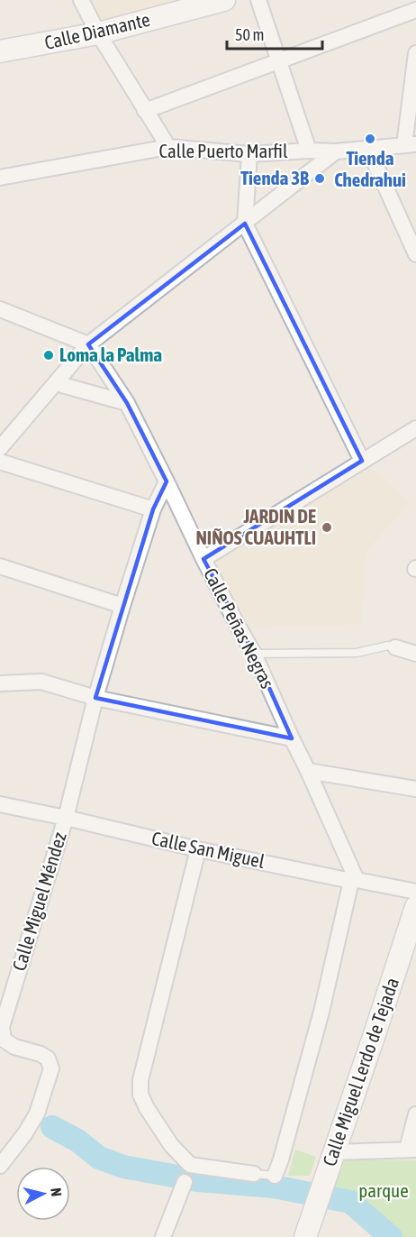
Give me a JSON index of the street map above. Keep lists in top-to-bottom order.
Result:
{
  "streets": {
    "street": [
      "Calle Diamante",
      "Calle Puerto Marfil",
      "Calle Peñas Negras",
      "Calle San Miguel",
      "Calle Miguel Méndez",
      "Calle Miguel Lerdo de Tejada"
    ]
  },
  "crossings": [
    ["Calle Peñas Negras", "Calle San Miguel"],
    ["Calle San Miguel", "Calle Miguel Méndez"]
  ],
  "parks": ["parque"],
  "places": [
    "Tienda Chedrahui",
    "Tienda 3B",
    "Loma la Palma",
    "JARDIN DE NIÑOS CUAUHTLI"
  ],
  "scale_bar": "50 m",
  "north": "right"
}
